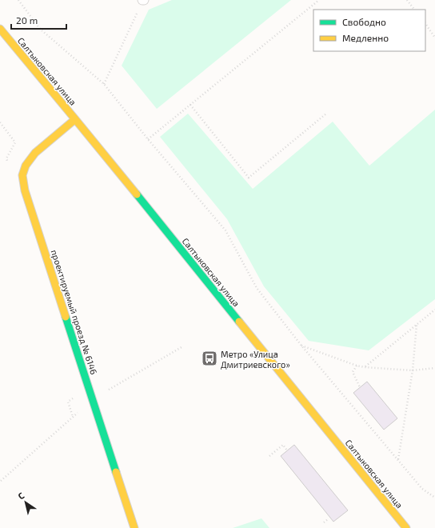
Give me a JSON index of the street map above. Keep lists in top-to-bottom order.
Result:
{
  "streets": {
    "main road": ["Салтыковская улица", "проектируемый проезд № 6146"]
  },
  "crossings": [
    ["Салтыковская улица", "проектируемый проезд № 6146"]
  ],
  "places": {
    "bus stop": ["Метро «Улица Дмитриевского»"]
  },
  "legend": ["Свободно", "Медленно"],
  "scale_bar": "20 m",
  "north": "top left"
}
